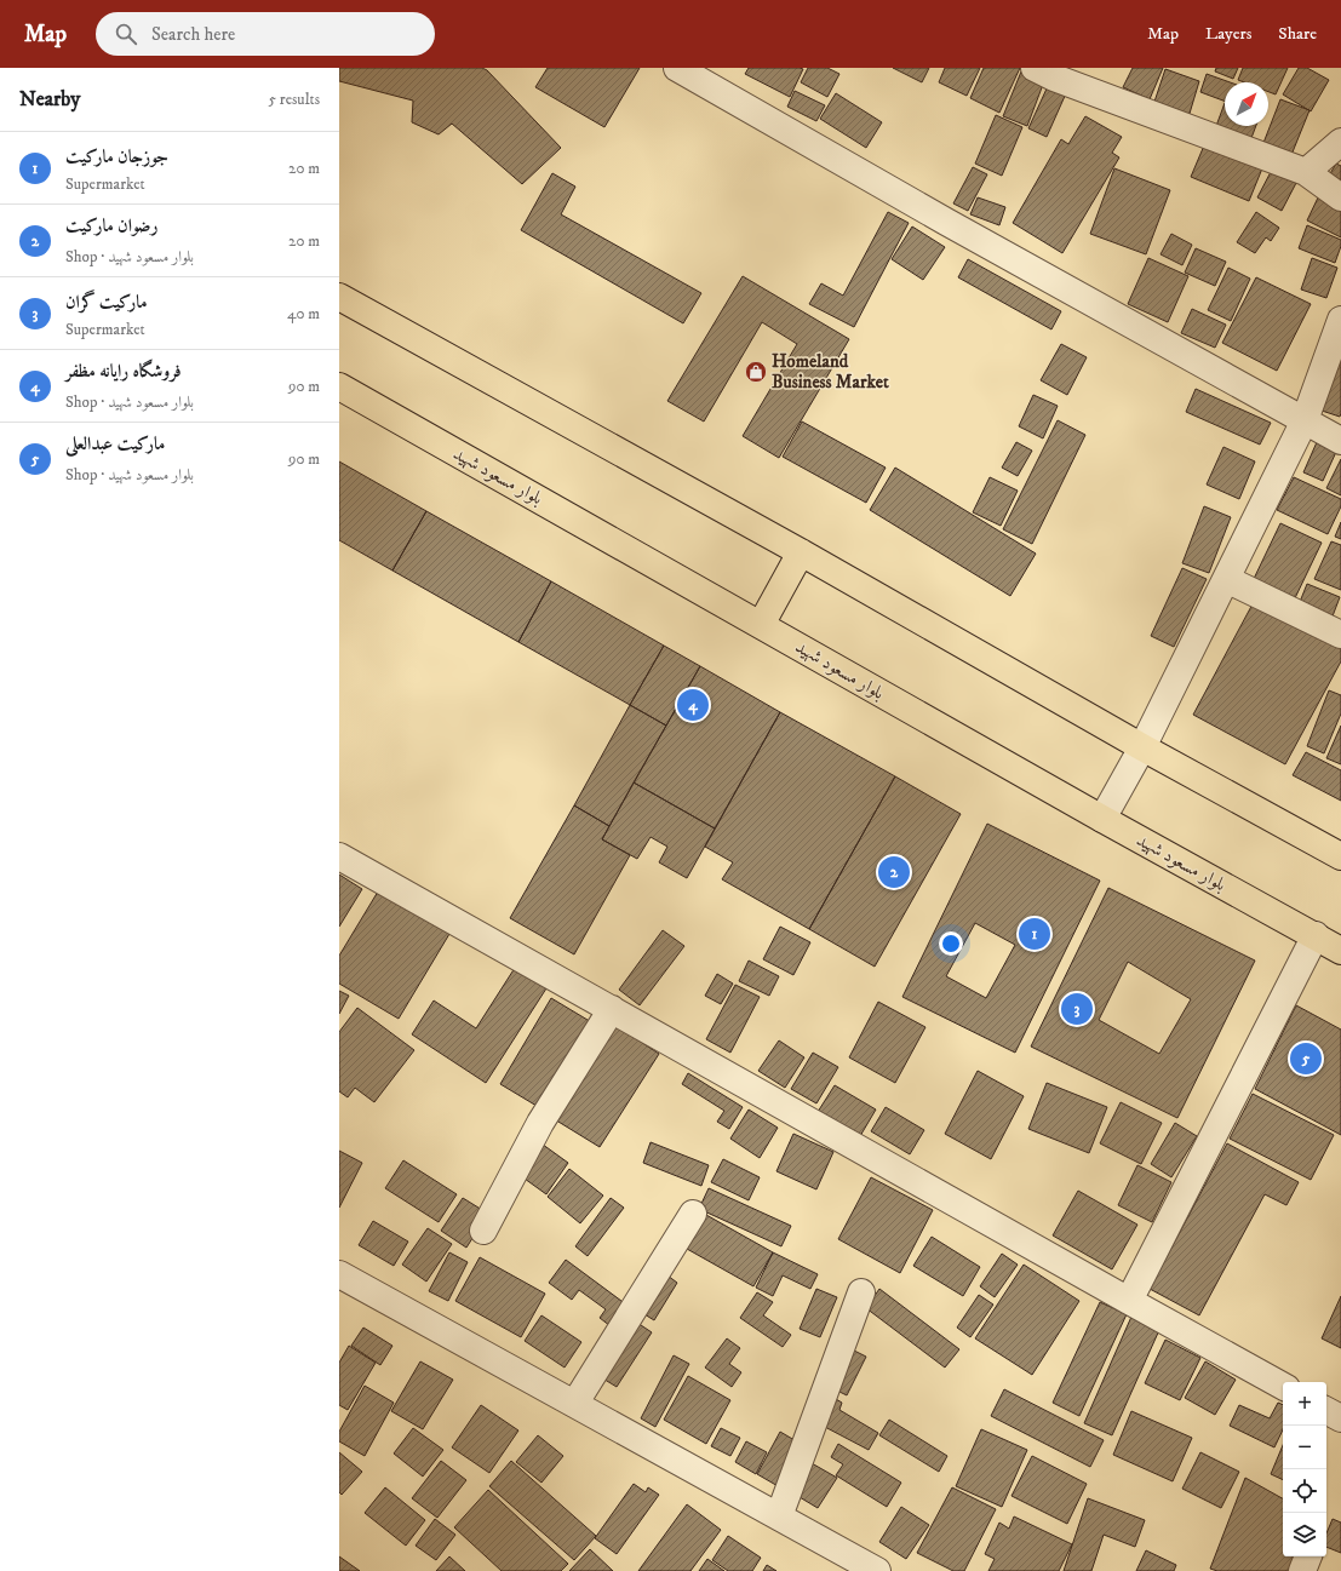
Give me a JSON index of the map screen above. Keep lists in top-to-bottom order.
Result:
{
  "streets": {
    "main road": ["بلوار مسعود شهید"]
  },
  "places": {
    "shop": ["Homeland Business Market"]
  },
  "north": "top right",
  "page": {
    "header": "Map",
    "search": "Search here",
    "nav": ["Map", "Layers", "Share"],
    "heading": ["Nearby", "5 results"],
    "list": [
      {
        "mark": "1",
        "name": "جوزجان مارکیت",
        "note": "Supermarket",
        "value": "20 m"
      },
      {
        "mark": "2",
        "name": "رضوان مارکیت",
        "note": "Shop · بلوار مسعود شهید",
        "value": "20 m"
      },
      {
        "mark": "3",
        "name": "مارکیت گران",
        "note": "Supermarket",
        "value": "40 m"
      },
      {
        "mark": "4",
        "name": "فروشگاه رایانه مظفر",
        "note": "Shop · بلوار مسعود شهید",
        "value": "90 m"
      },
      {
        "mark": "5",
        "name": "مارکیت عبدالعلی",
        "note": "Shop · بلوار مسعود شهید",
        "value": "90 m"
      }
    ],
    "pins": [
      "4",
      "2",
      "1",
      "3",
      "5"
    ],
    "map_buttons": ["+", "−"]
  }
}
